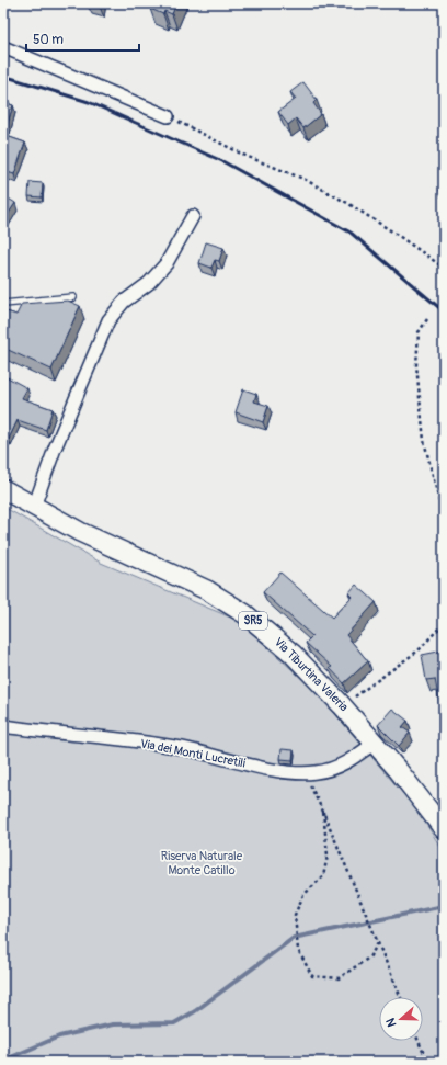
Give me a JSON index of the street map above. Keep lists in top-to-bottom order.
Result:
{
  "streets": {
    "main road": ["SR5", "Via Tiburtina Valeria"],
    "street": ["Via dei Monti Lucretili"]
  },
  "crossings": [
    ["Via Tiburtina Valeria", "Via dei Monti Lucretili"]
  ],
  "parks": ["Riserva Naturale Monte Catillo"],
  "scale_bar": "50 m",
  "north": "left"
}
